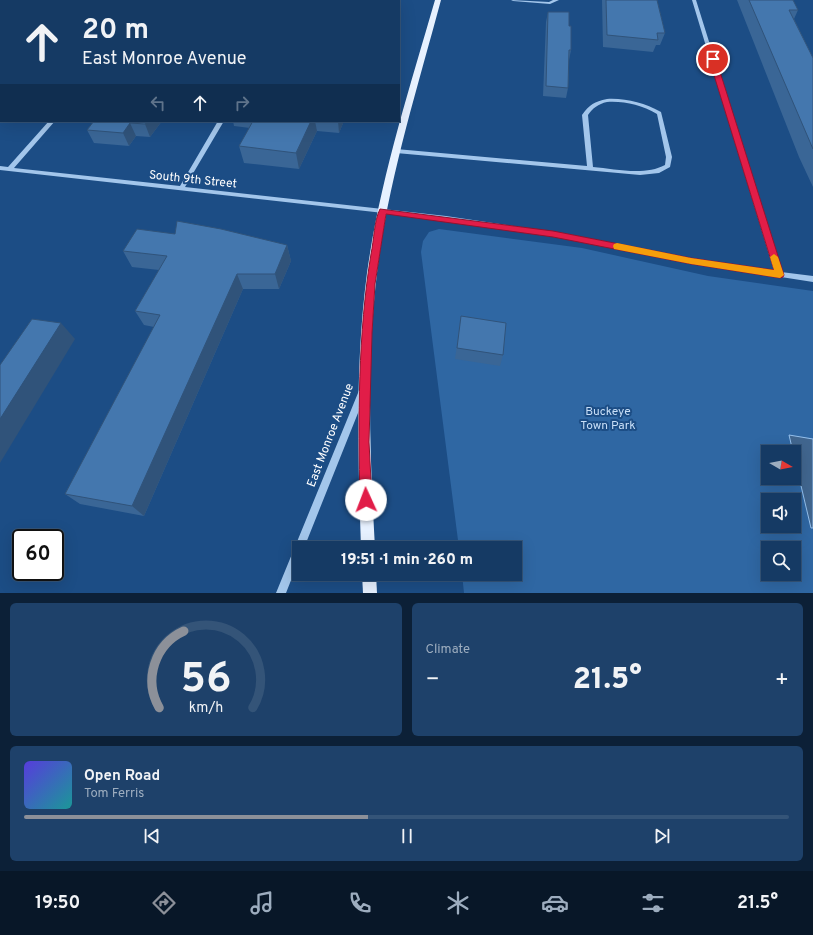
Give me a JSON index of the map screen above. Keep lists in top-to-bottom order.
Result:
{
  "streets": {
    "main road": ["East Monroe Avenue"],
    "street": ["South 9th Street"]
  },
  "crossings": [
    ["South 9th Street", "East Monroe Avenue"]
  ],
  "parks": ["Buckeye Town Park"],
  "north": "right",
  "page": {
    "turn": ["20 m", "East Monroe Avenue"],
    "limit": "60",
    "trip": "19:51 · 1 min · 260 m",
    "tile": "Climate",
    "heat": ["−", "21.5°", "+"],
    "song": ["Open Road", "Tom Ferris"],
    "tabs": ["19:50", "21.5°"],
    "gauge": ["56", "km/h"]
  }
}
